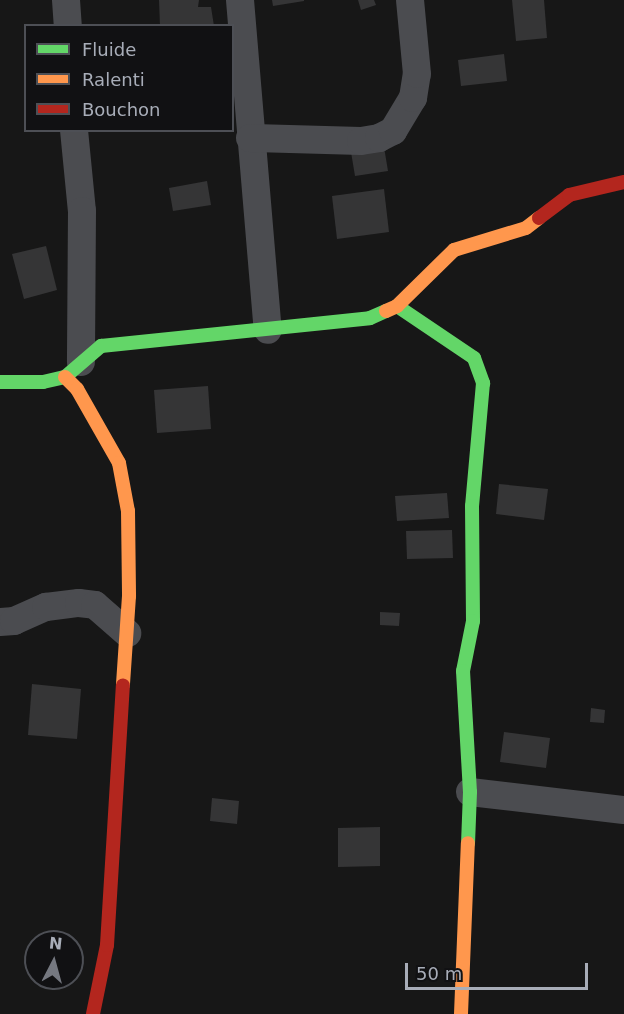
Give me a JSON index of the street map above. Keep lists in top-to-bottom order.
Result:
{
  "legend": ["Fluide", "Ralenti", "Bouchon"],
  "scale_bar": "50 m",
  "north": "top"
}
